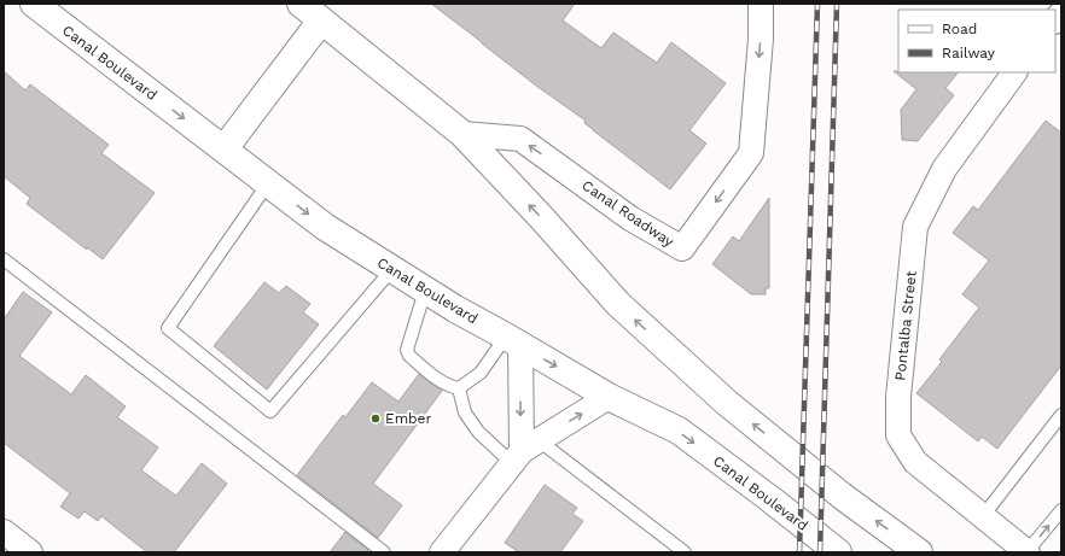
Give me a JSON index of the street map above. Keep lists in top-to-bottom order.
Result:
{
  "streets": {
    "main road": ["Canal Boulevard"],
    "street": ["Canal Roadway", "Pontalba Street"]
  },
  "places": ["Ember"],
  "legend": ["Road", "Railway"]
}
